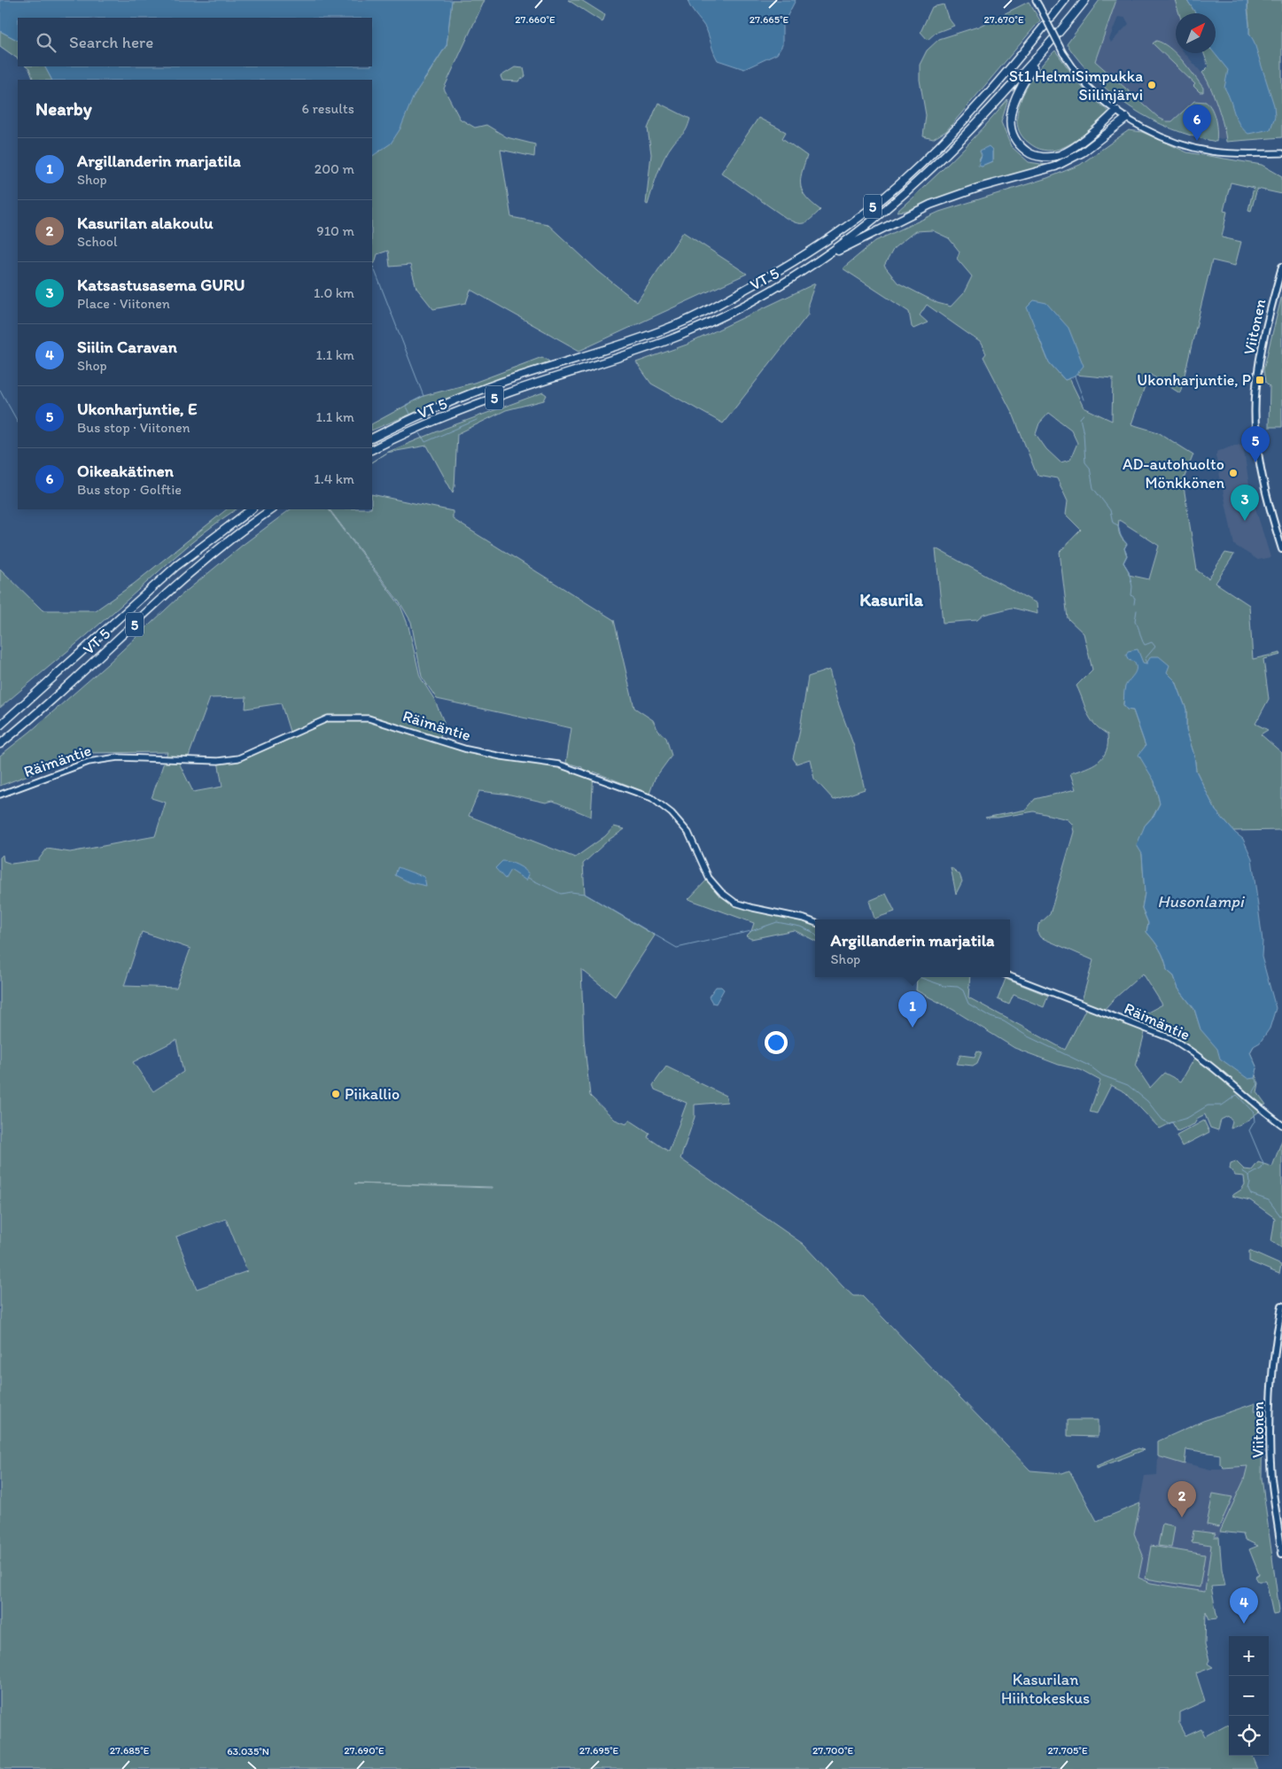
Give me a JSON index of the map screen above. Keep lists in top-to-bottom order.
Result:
{
  "streets": {
    "highway": ["5", "VT 5"],
    "main road": ["Viitonen"],
    "street": ["Räimäntie"]
  },
  "districts": ["Kasurila"],
  "water": ["Husonlampi"],
  "parks": ["Kasurilan Hiihtokeskus"],
  "places": {
    "other": ["St1 HelmiSimpukka Siilinjärvi", "AD-autohuolto Mönkkönen", "Piikallio"],
    "transit": ["Ukonharjuntie, P"]
  },
  "north": "top right",
  "page": {
    "search": "Search here",
    "heading": ["Nearby", "6 results"],
    "pins": [
      "6",
      "5",
      "3",
      "1",
      "2",
      "4"
    ],
    "list": [
      {
        "mark": "1",
        "name": "Argillanderin marjatila",
        "note": "Shop",
        "value": "200 m"
      },
      {
        "mark": "2",
        "name": "Kasurilan alakoulu",
        "note": "School",
        "value": "910 m"
      },
      {
        "mark": "3",
        "name": "Katsastusasema GURU",
        "note": "Place · Viitonen",
        "value": "1.0 km"
      },
      {
        "mark": "4",
        "name": "Siilin Caravan",
        "note": "Shop",
        "value": "1.1 km"
      },
      {
        "mark": "5",
        "name": "Ukonharjuntie, E",
        "note": "Bus stop · Viitonen",
        "value": "1.1 km"
      },
      {
        "mark": "6",
        "name": "Oikeakätinen",
        "note": "Bus stop · Golftie",
        "value": "1.4 km"
      }
    ],
    "popup": ["Argillanderin marjatila", "Shop"],
    "map_buttons": ["+", "−"]
  },
  "coordinates": [
    "27.660°E",
    "27.665°E",
    "27.670°E",
    "27.685°E",
    "27.690°E",
    "27.695°E",
    "27.700°E",
    "27.705°E",
    "63.035°N"
  ]
}
